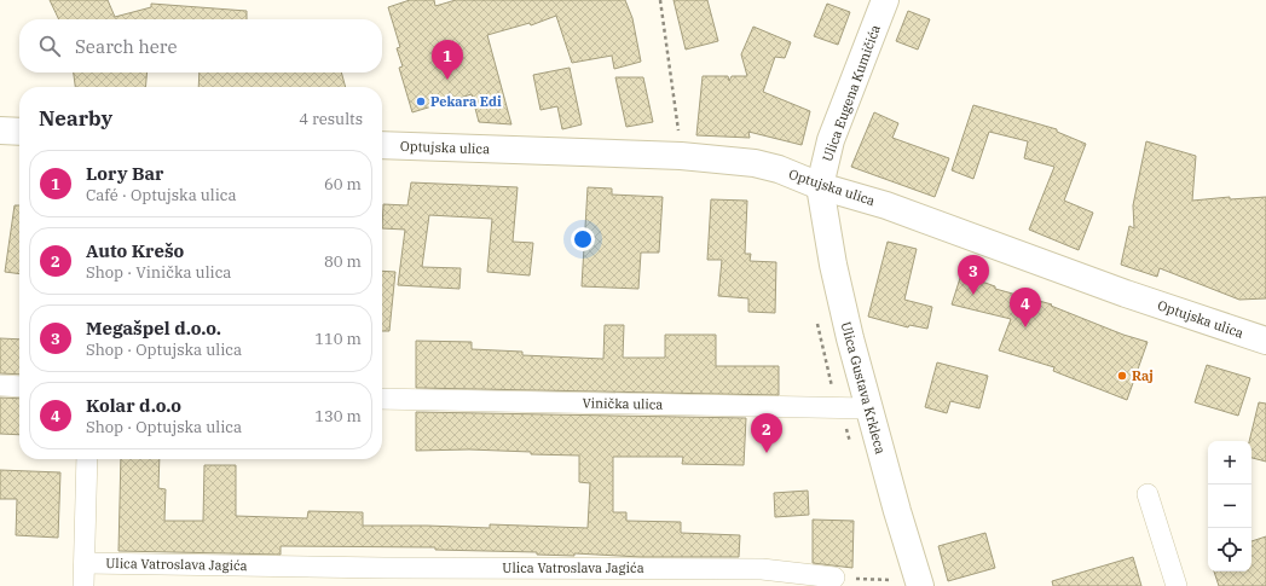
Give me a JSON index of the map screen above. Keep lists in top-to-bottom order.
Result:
{
  "streets": {
    "main road": ["Ulica Eugena Kumičića", "Optujska ulica", "Ulica Gustava Krkleca"],
    "street": ["Vinička ulica", "Ulica Vatroslava Jagića"]
  },
  "crossings": [
    ["Ulica Eugena Kumičića", "Optujska ulica"],
    ["Ulica Eugena Kumičića", "Ulica Gustava Krkleca"],
    ["Optujska ulica", "Ulica Gustava Krkleca"],
    ["Ulica Gustava Krkleca", "Vinička ulica"]
  ],
  "places": ["Pekara Edi", "Raj"],
  "page": {
    "search": "Search here",
    "pins": [
      "1",
      "3",
      "4",
      "2"
    ],
    "heading": ["Nearby", "4 results"],
    "list": [
      {
        "mark": "1",
        "name": "Lory Bar",
        "note": "Café · Optujska ulica",
        "value": "60 m"
      },
      {
        "mark": "2",
        "name": "Auto Krešo",
        "note": "Shop · Vinička ulica",
        "value": "80 m"
      },
      {
        "mark": "3",
        "name": "Megašpel d.o.o.",
        "note": "Shop · Optujska ulica",
        "value": "110 m"
      },
      {
        "mark": "4",
        "name": "Kolar d.o.o",
        "note": "Shop · Optujska ulica",
        "value": "130 m"
      }
    ],
    "map_buttons": ["+", "−"]
  }
}
